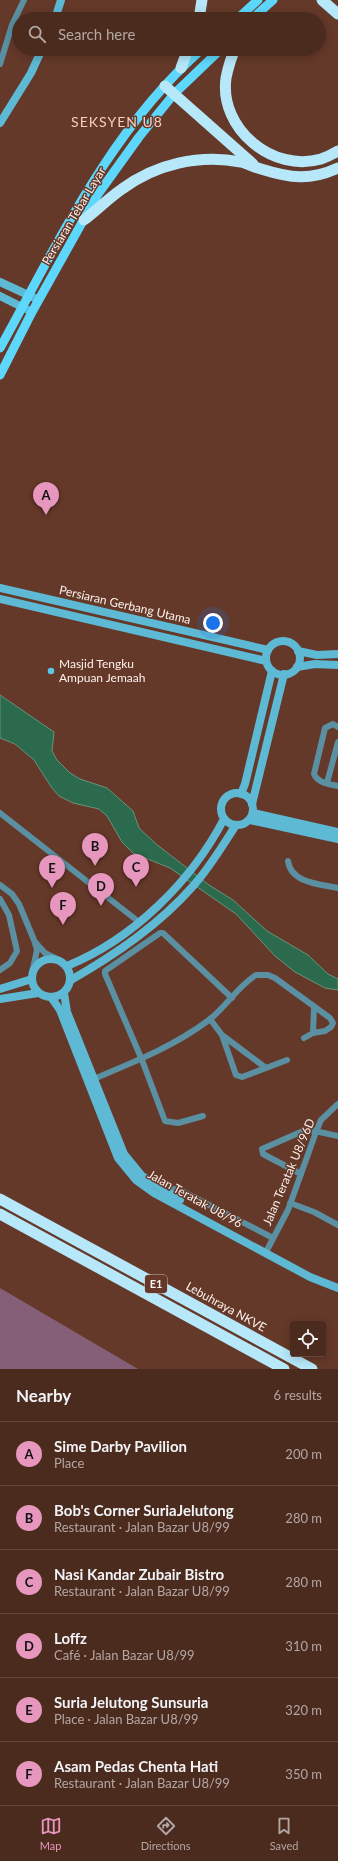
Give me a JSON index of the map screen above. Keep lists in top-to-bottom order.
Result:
{
  "streets": {
    "highway": ["E1", "Lebuhraya NKVE"],
    "main road": ["Persiaran Tebar Layar"],
    "street": ["Persiaran Gerbang Utama", "Jalan Teratak U8/96D", "Jalan Teratak U8/96"]
  },
  "crossings": [
    ["Jalan Teratak U8/96D", "Jalan Teratak U8/96"]
  ],
  "districts": ["SEKSYEN U8"],
  "places": ["Masjid Tengku Ampuan Jemaah"],
  "page": {
    "search": "Search here",
    "pins": [
      "A",
      "B",
      "C",
      "E",
      "D",
      "F"
    ],
    "heading": ["Nearby", "6 results"],
    "list": [
      {
        "mark": "A",
        "name": "Sime Darby Pavilion",
        "note": "Place",
        "value": "200 m"
      },
      {
        "mark": "B",
        "name": "Bob's Corner SuriaJelutong",
        "note": "Restaurant · Jalan Bazar U8/99",
        "value": "280 m"
      },
      {
        "mark": "C",
        "name": "Nasi Kandar Zubair Bistro",
        "note": "Restaurant · Jalan Bazar U8/99",
        "value": "280 m"
      },
      {
        "mark": "D",
        "name": "Loffz",
        "note": "Café · Jalan Bazar U8/99",
        "value": "310 m"
      },
      {
        "mark": "E",
        "name": "Suria Jelutong Sunsuria",
        "note": "Place · Jalan Bazar U8/99",
        "value": "320 m"
      },
      {
        "mark": "F",
        "name": "Asam Pedas Chenta Hati",
        "note": "Restaurant · Jalan Bazar U8/99",
        "value": "350 m"
      }
    ],
    "nav": ["Map", "Directions", "Saved"]
  }
}
